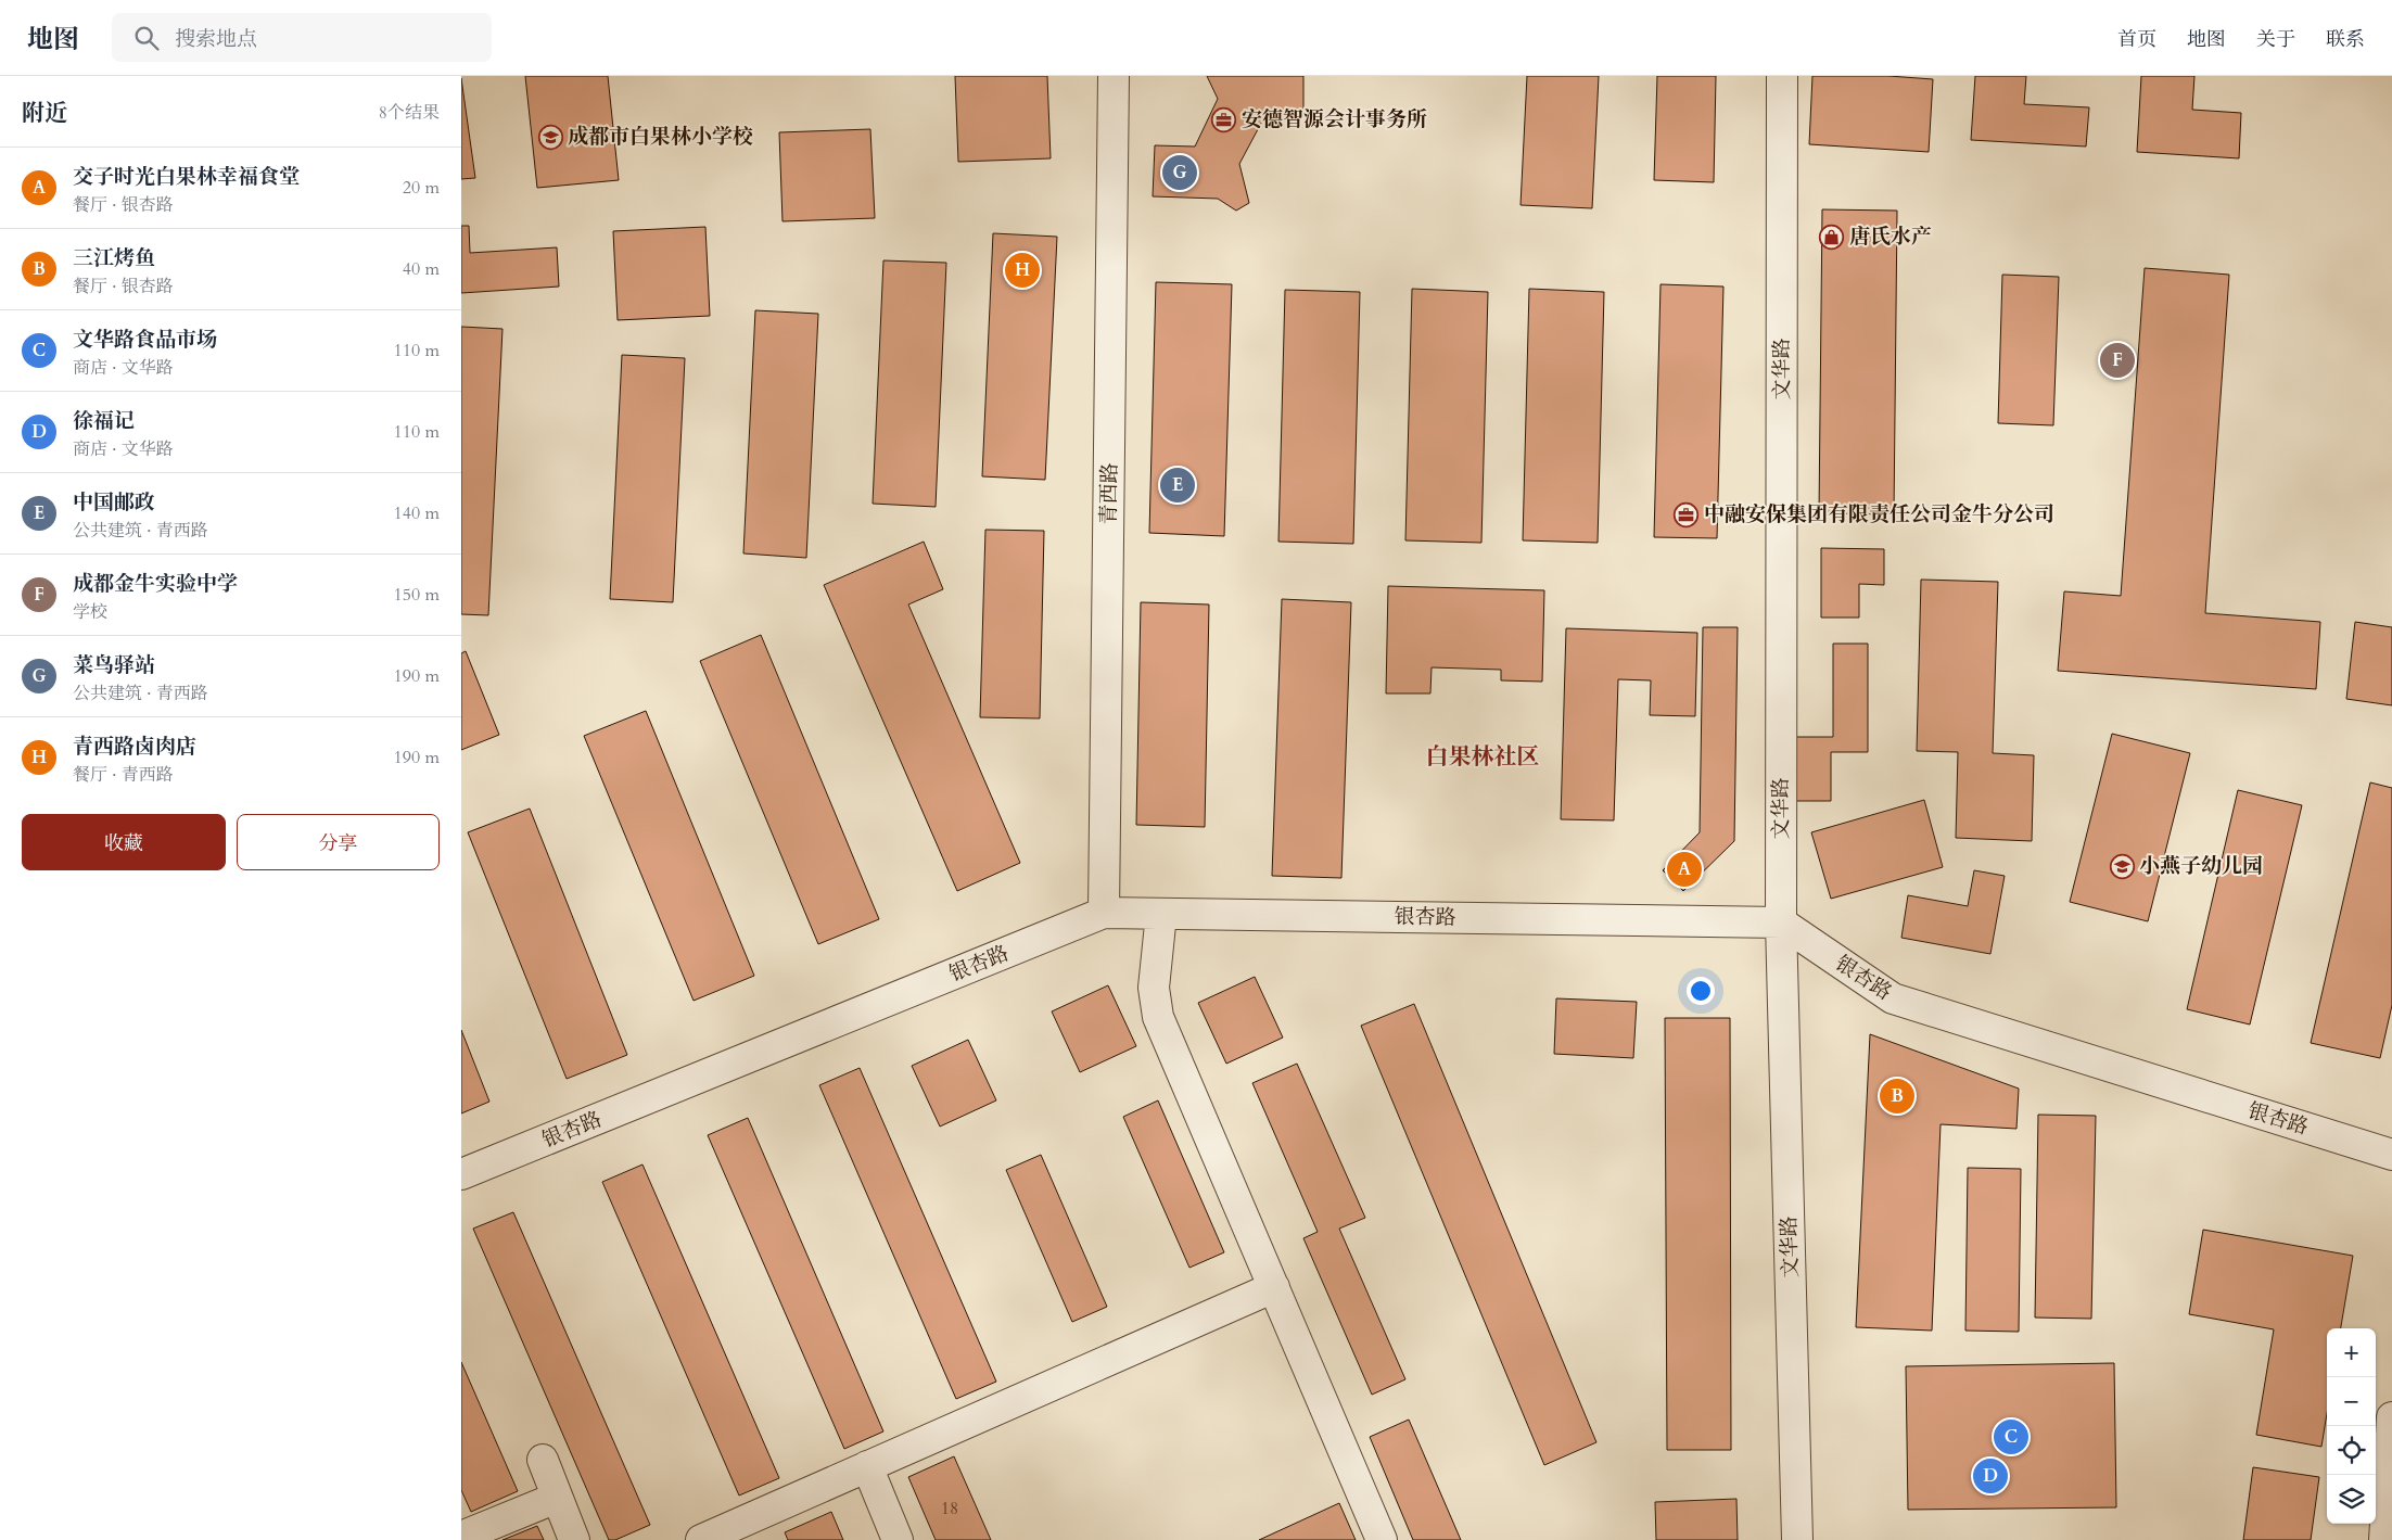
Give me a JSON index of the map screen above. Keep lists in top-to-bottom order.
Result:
{
  "streets": {
    "street": ["文华路", "青西路", "银杏路"]
  },
  "crossings": [
    ["文华路", "银杏路"],
    ["青西路", "银杏路"]
  ],
  "districts": ["白果林社区"],
  "places": {
    "office": ["安德智源会计事务所", "中融安保集团有限责任公司金牛分公司"],
    "school or university": ["成都市白果林小学校", "小燕子幼儿园"],
    "shop": ["唐氏水产"]
  },
  "house_numbers": ["18"],
  "page": {
    "header": "地图",
    "search": "搜索地点",
    "nav": [
      "首页",
      "地图",
      "关于",
      "联系"
    ],
    "heading": ["附近", "8个结果"],
    "list": [
      {
        "mark": "A",
        "name": "交子时光白果林幸福食堂",
        "note": "餐厅 · 银杏路",
        "value": "20 m"
      },
      {
        "mark": "B",
        "name": "三江烤鱼",
        "note": "餐厅 · 银杏路",
        "value": "40 m"
      },
      {
        "mark": "C",
        "name": "文华路食品市场",
        "note": "商店 · 文华路",
        "value": "110 m"
      },
      {
        "mark": "D",
        "name": "徐福记",
        "note": "商店 · 文华路",
        "value": "110 m"
      },
      {
        "mark": "E",
        "name": "中国邮政",
        "note": "公共建筑 · 青西路",
        "value": "140 m"
      },
      {
        "mark": "F",
        "name": "成都金牛实验中学",
        "note": "学校",
        "value": "150 m"
      },
      {
        "mark": "G",
        "name": "菜鸟驿站",
        "note": "公共建筑 · 青西路",
        "value": "190 m"
      },
      {
        "mark": "H",
        "name": "青西路卤肉店",
        "note": "餐厅 · 青西路",
        "value": "190 m"
      }
    ],
    "pins": [
      "G",
      "H",
      "F",
      "E",
      "A",
      "B",
      "C",
      "D"
    ],
    "buttons": ["收藏", "分享"],
    "map_buttons": ["+", "−"]
  }
}
